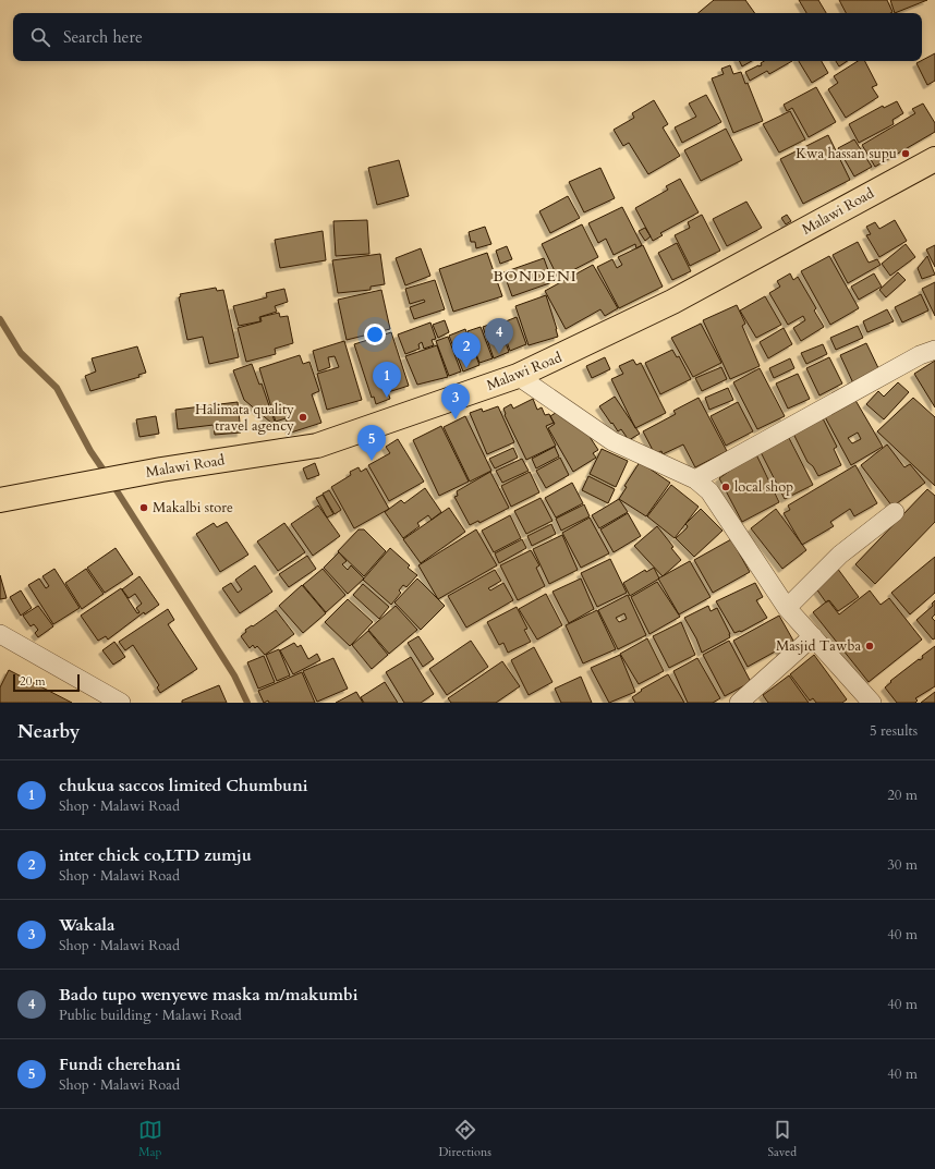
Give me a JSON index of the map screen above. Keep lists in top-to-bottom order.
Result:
{
  "streets": {
    "main road": ["Malawi Road"]
  },
  "districts": ["BONDENI"],
  "places": [
    "Kwa hassan supu",
    "Halimata quality travel agency",
    "local shop",
    "Makalbi store",
    "Masjid Tawba"
  ],
  "scale_bar": "20 m",
  "page": {
    "search": "Search here",
    "pins": [
      "4",
      "2",
      "1",
      "3",
      "5"
    ],
    "scale": "20 m",
    "heading": ["Nearby", "5 results"],
    "list": [
      {
        "mark": "1",
        "name": "chukua saccos limited Chumbuni",
        "note": "Shop · Malawi Road",
        "value": "20 m"
      },
      {
        "mark": "2",
        "name": "inter chick co,LTD zumju",
        "note": "Shop · Malawi Road",
        "value": "30 m"
      },
      {
        "mark": "3",
        "name": "Wakala",
        "note": "Shop · Malawi Road",
        "value": "40 m"
      },
      {
        "mark": "4",
        "name": "Bado tupo wenyewe maska m/makumbi",
        "note": "Public building · Malawi Road",
        "value": "40 m"
      },
      {
        "mark": "5",
        "name": "Fundi cherehani",
        "note": "Shop · Malawi Road",
        "value": "40 m"
      }
    ],
    "nav": ["Map", "Directions", "Saved"]
  }
}
